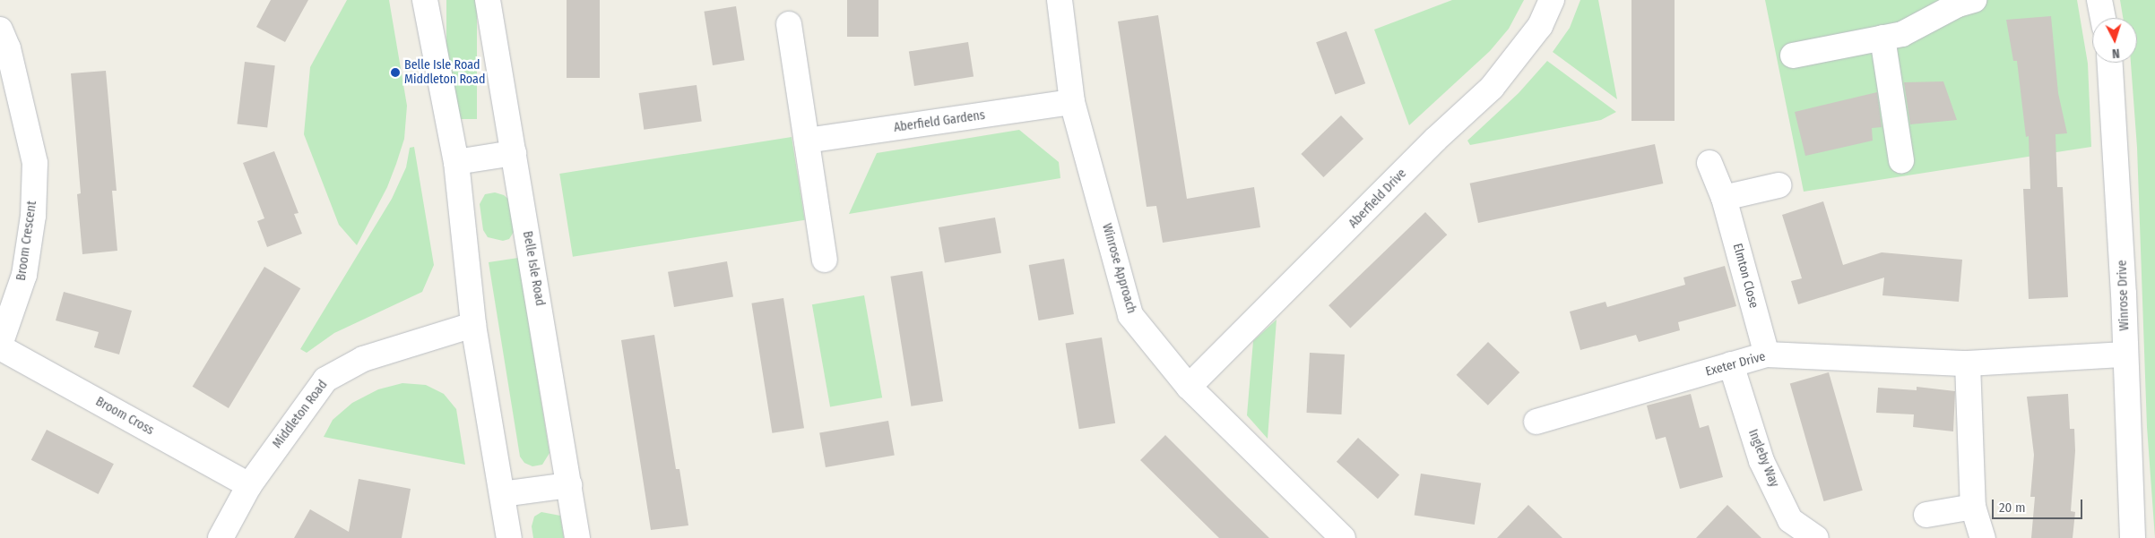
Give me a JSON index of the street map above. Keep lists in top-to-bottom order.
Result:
{
  "streets": {
    "street": [
      "Aberfield Gardens",
      "Aberfield Drive",
      "Broom Crescent",
      "Belle Isle Road",
      "Winrose Approach",
      "Elmton Close",
      "Winrose Drive",
      "Exeter Drive",
      "Middleton Road",
      "Broom Cross",
      "Ingleby Way"
    ]
  },
  "crossings": [
    ["Aberfield Gardens", "Winrose Approach"],
    ["Aberfield Drive", "Winrose Approach"],
    ["Broom Crescent", "Broom Cross"],
    ["Elmton Close", "Exeter Drive"],
    ["Winrose Drive", "Exeter Drive"],
    ["Exeter Drive", "Ingleby Way"],
    ["Middleton Road", "Broom Cross"]
  ],
  "places": ["Belle Isle Road Middleton Road"],
  "scale_bar": "20 m",
  "north": "bottom"
}
